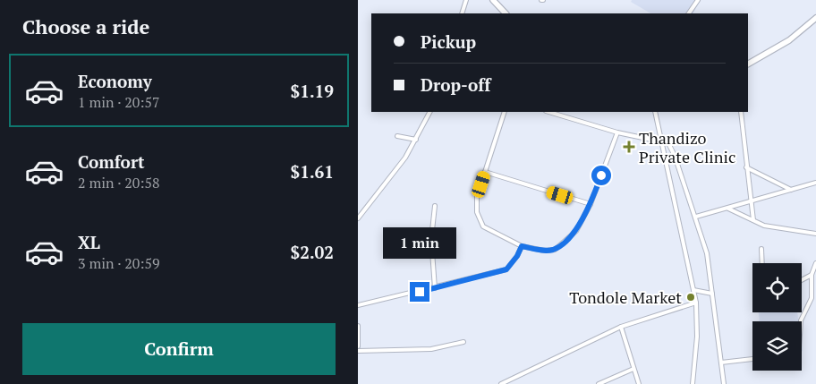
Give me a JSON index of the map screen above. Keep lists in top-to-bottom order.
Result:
{
  "places": {
    "health": ["Thandizo Private Clinic"],
    "other": ["Tondole Market"]
  },
  "page": {
    "heading": "Choose a ride",
    "banner": ["Pickup", "Drop-off"],
    "list": [
      {
        "name": "Economy",
        "note": "1 min · 20:57",
        "value": "$1.19"
      },
      {
        "name": "Comfort",
        "note": "2 min · 20:58",
        "value": "$1.61"
      },
      {
        "name": "XL",
        "note": "3 min · 20:59",
        "value": "$2.02"
      }
    ],
    "bubble": "1 min",
    "buttons": "Confirm"
  }
}
